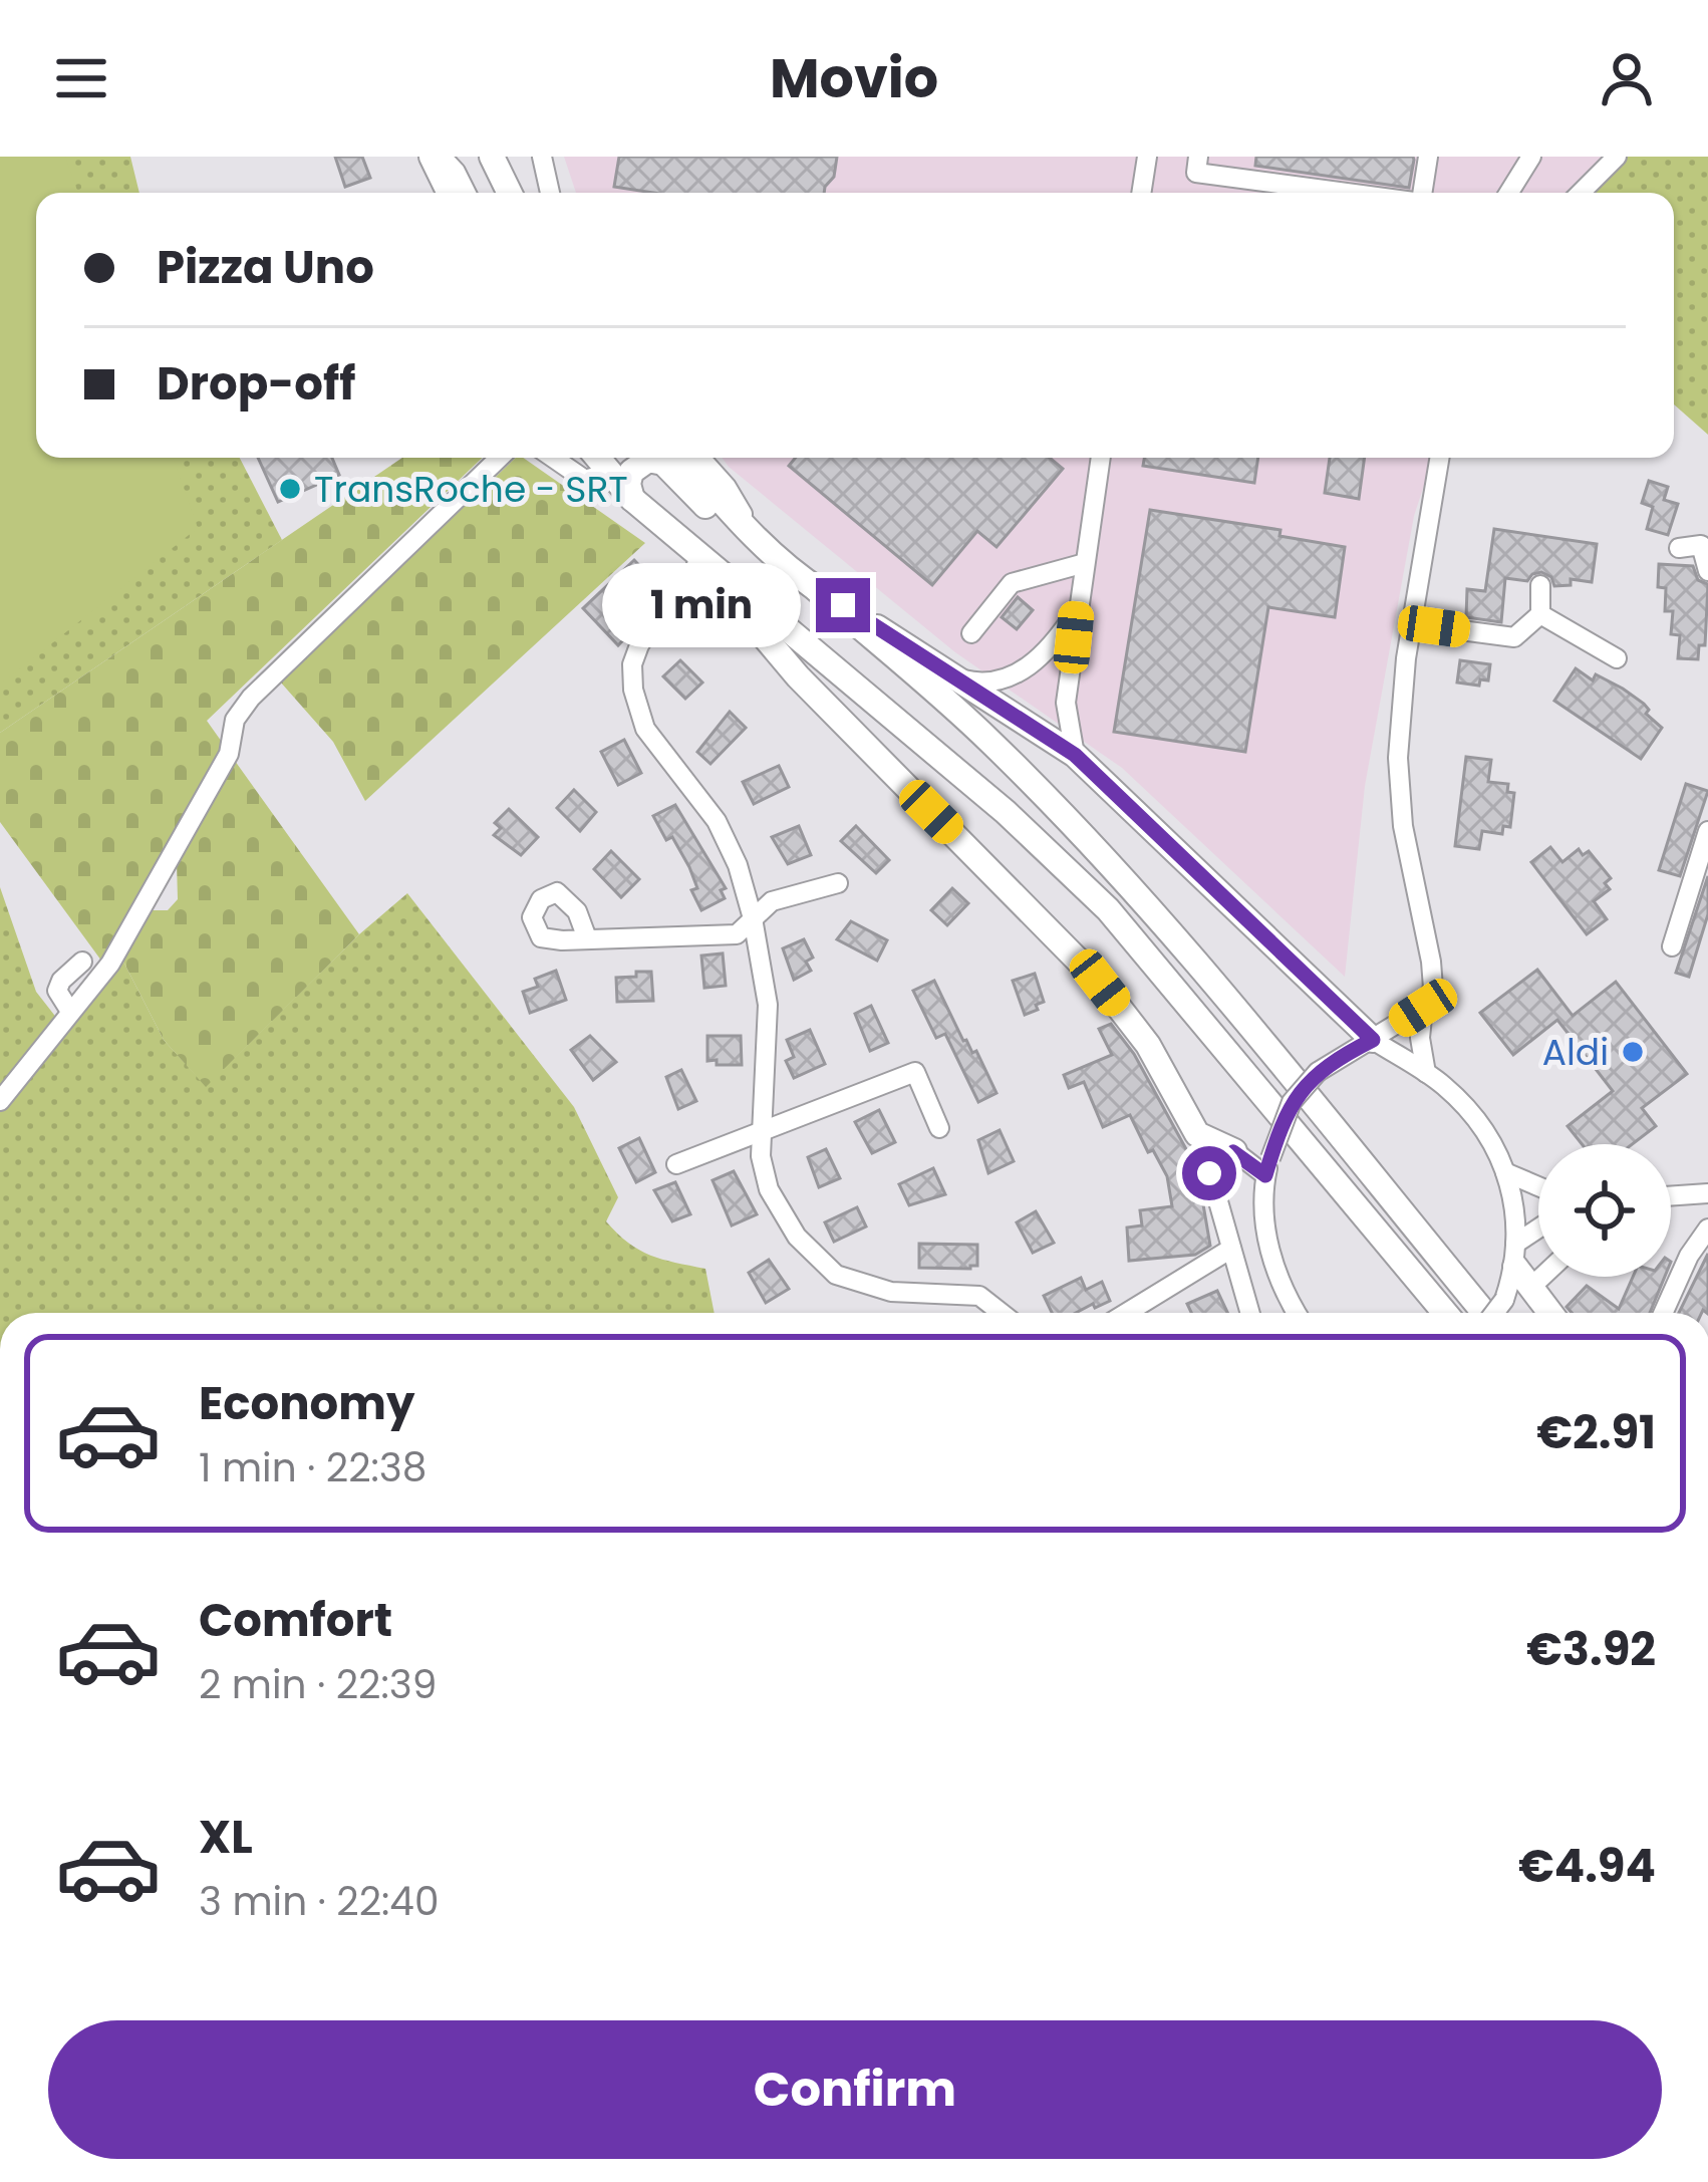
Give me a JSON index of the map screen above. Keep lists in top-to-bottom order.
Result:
{
  "places": ["TransRoche - SRT", "Aldi"],
  "page": {
    "header": "Movio",
    "banner": ["Pizza Uno", "Drop-off"],
    "bubble": "1 min",
    "list": [
      {
        "name": "Economy",
        "note": "1 min · 22:38",
        "value": "€2.91"
      },
      {
        "name": "Comfort",
        "note": "2 min · 22:39",
        "value": "€3.92"
      },
      {
        "name": "XL",
        "note": "3 min · 22:40",
        "value": "€4.94"
      }
    ],
    "buttons": "Confirm"
  }
}
